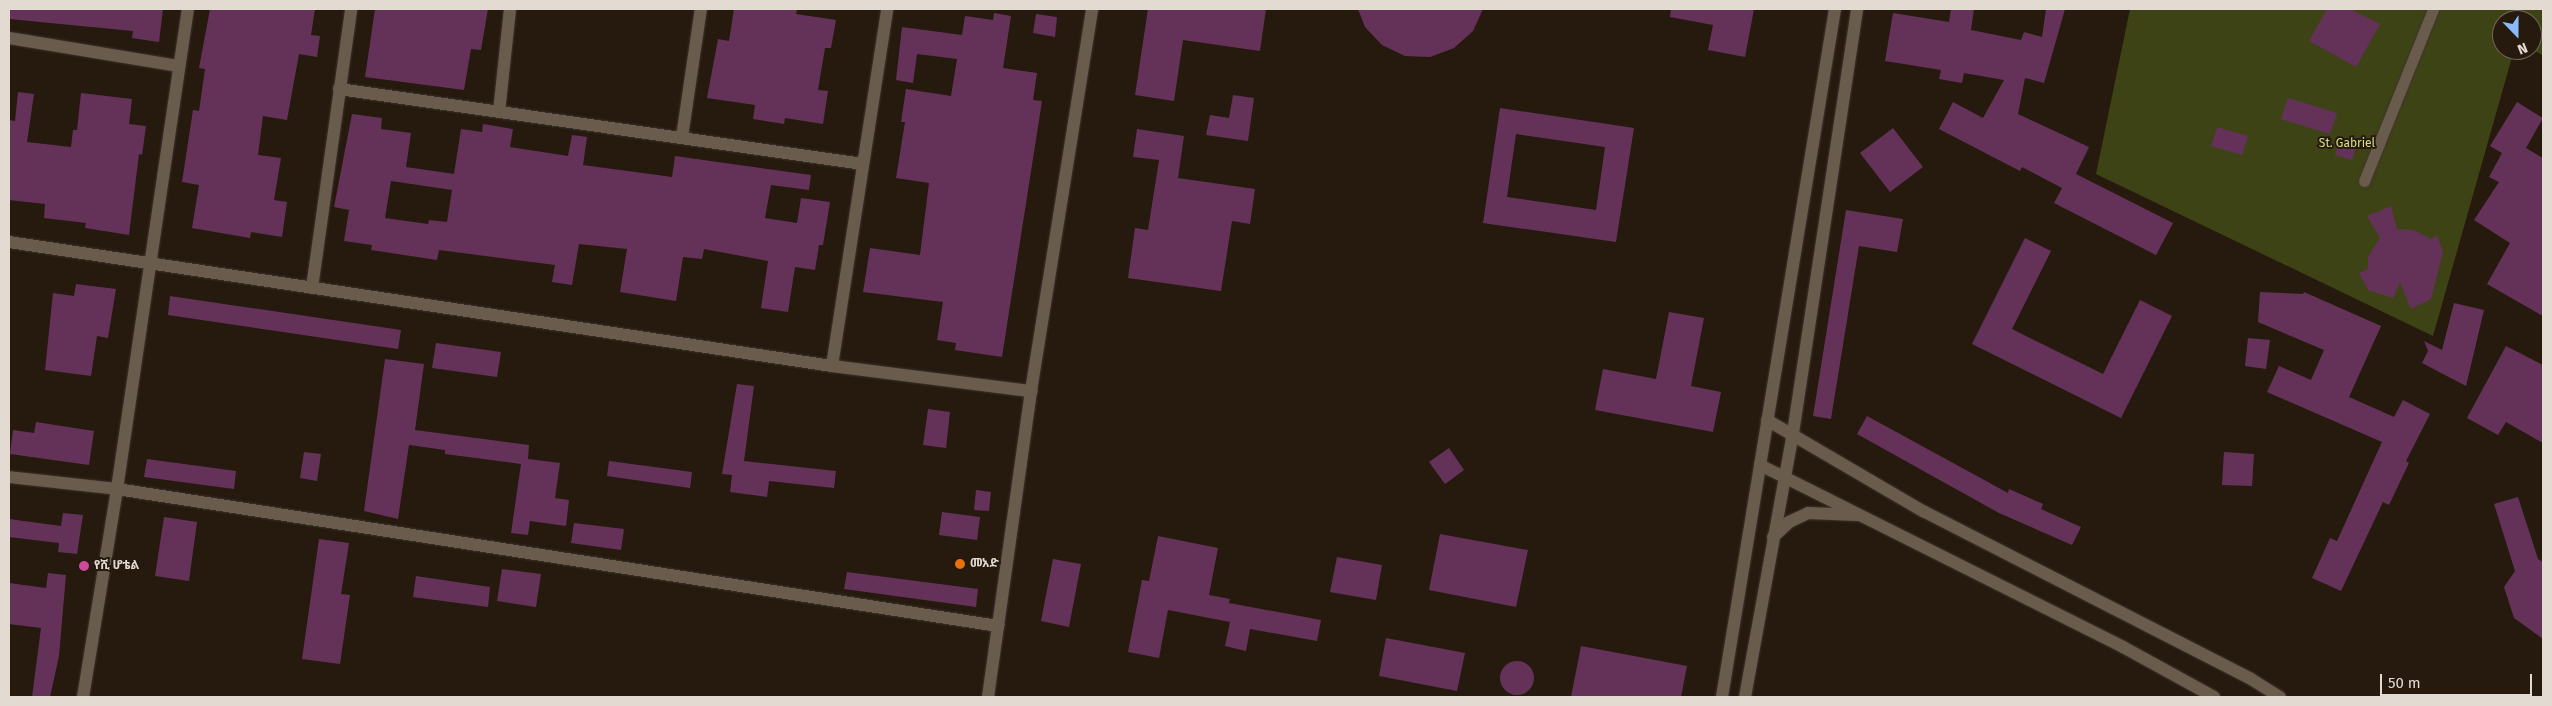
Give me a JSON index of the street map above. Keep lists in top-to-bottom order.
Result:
{
  "parks": ["St. Gabriel"],
  "places": ["መአድ", "የሺ ሆቴል"],
  "scale_bar": "50 m",
  "north": "bottom"
}
